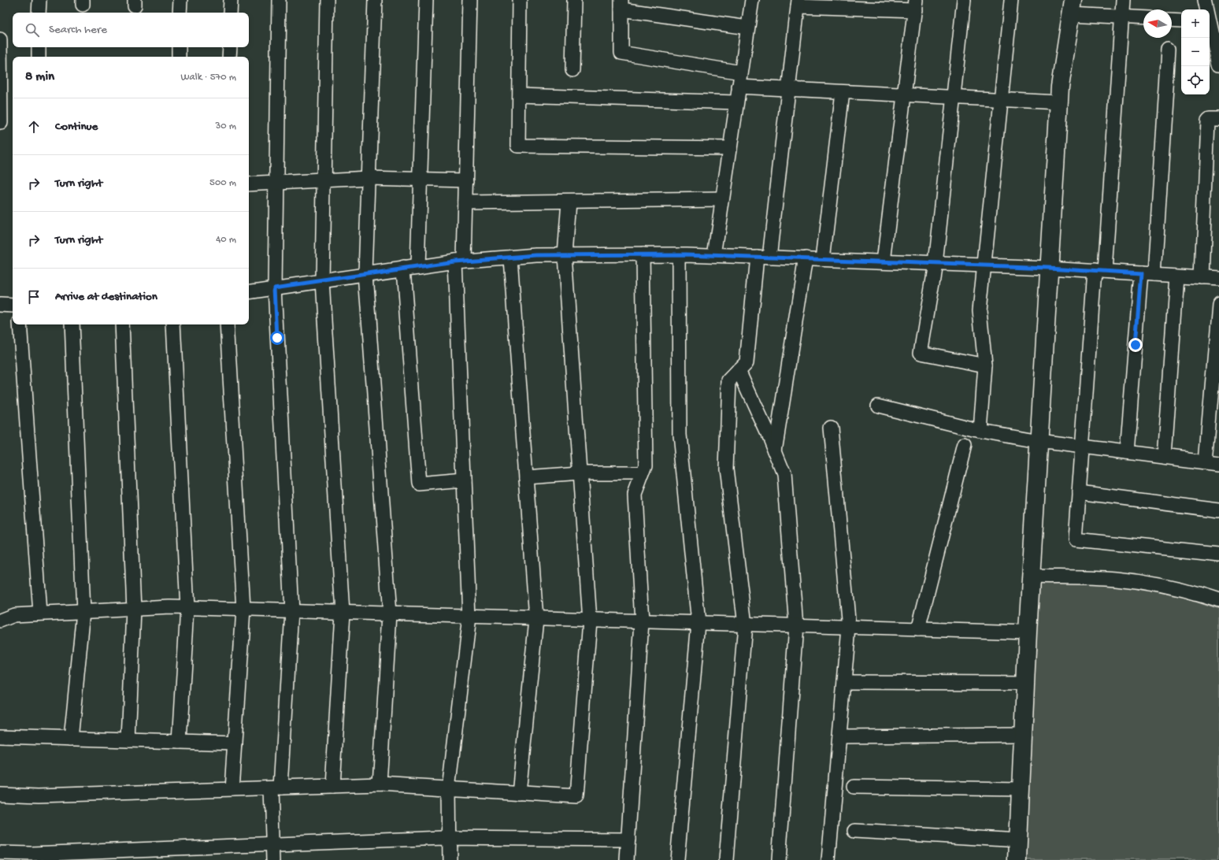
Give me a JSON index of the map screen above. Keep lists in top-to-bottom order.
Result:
{
  "north": "left",
  "page": {
    "map_buttons": ["+", "−"],
    "search": "Search here",
    "heading": ["8 min", "Walk · 570 m"],
    "list": [
      ["Continue", "30 m"],
      ["Turn right", "500 m"],
      ["Turn right", "40 m"],
      "Arrive at destination"
    ]
  }
}
